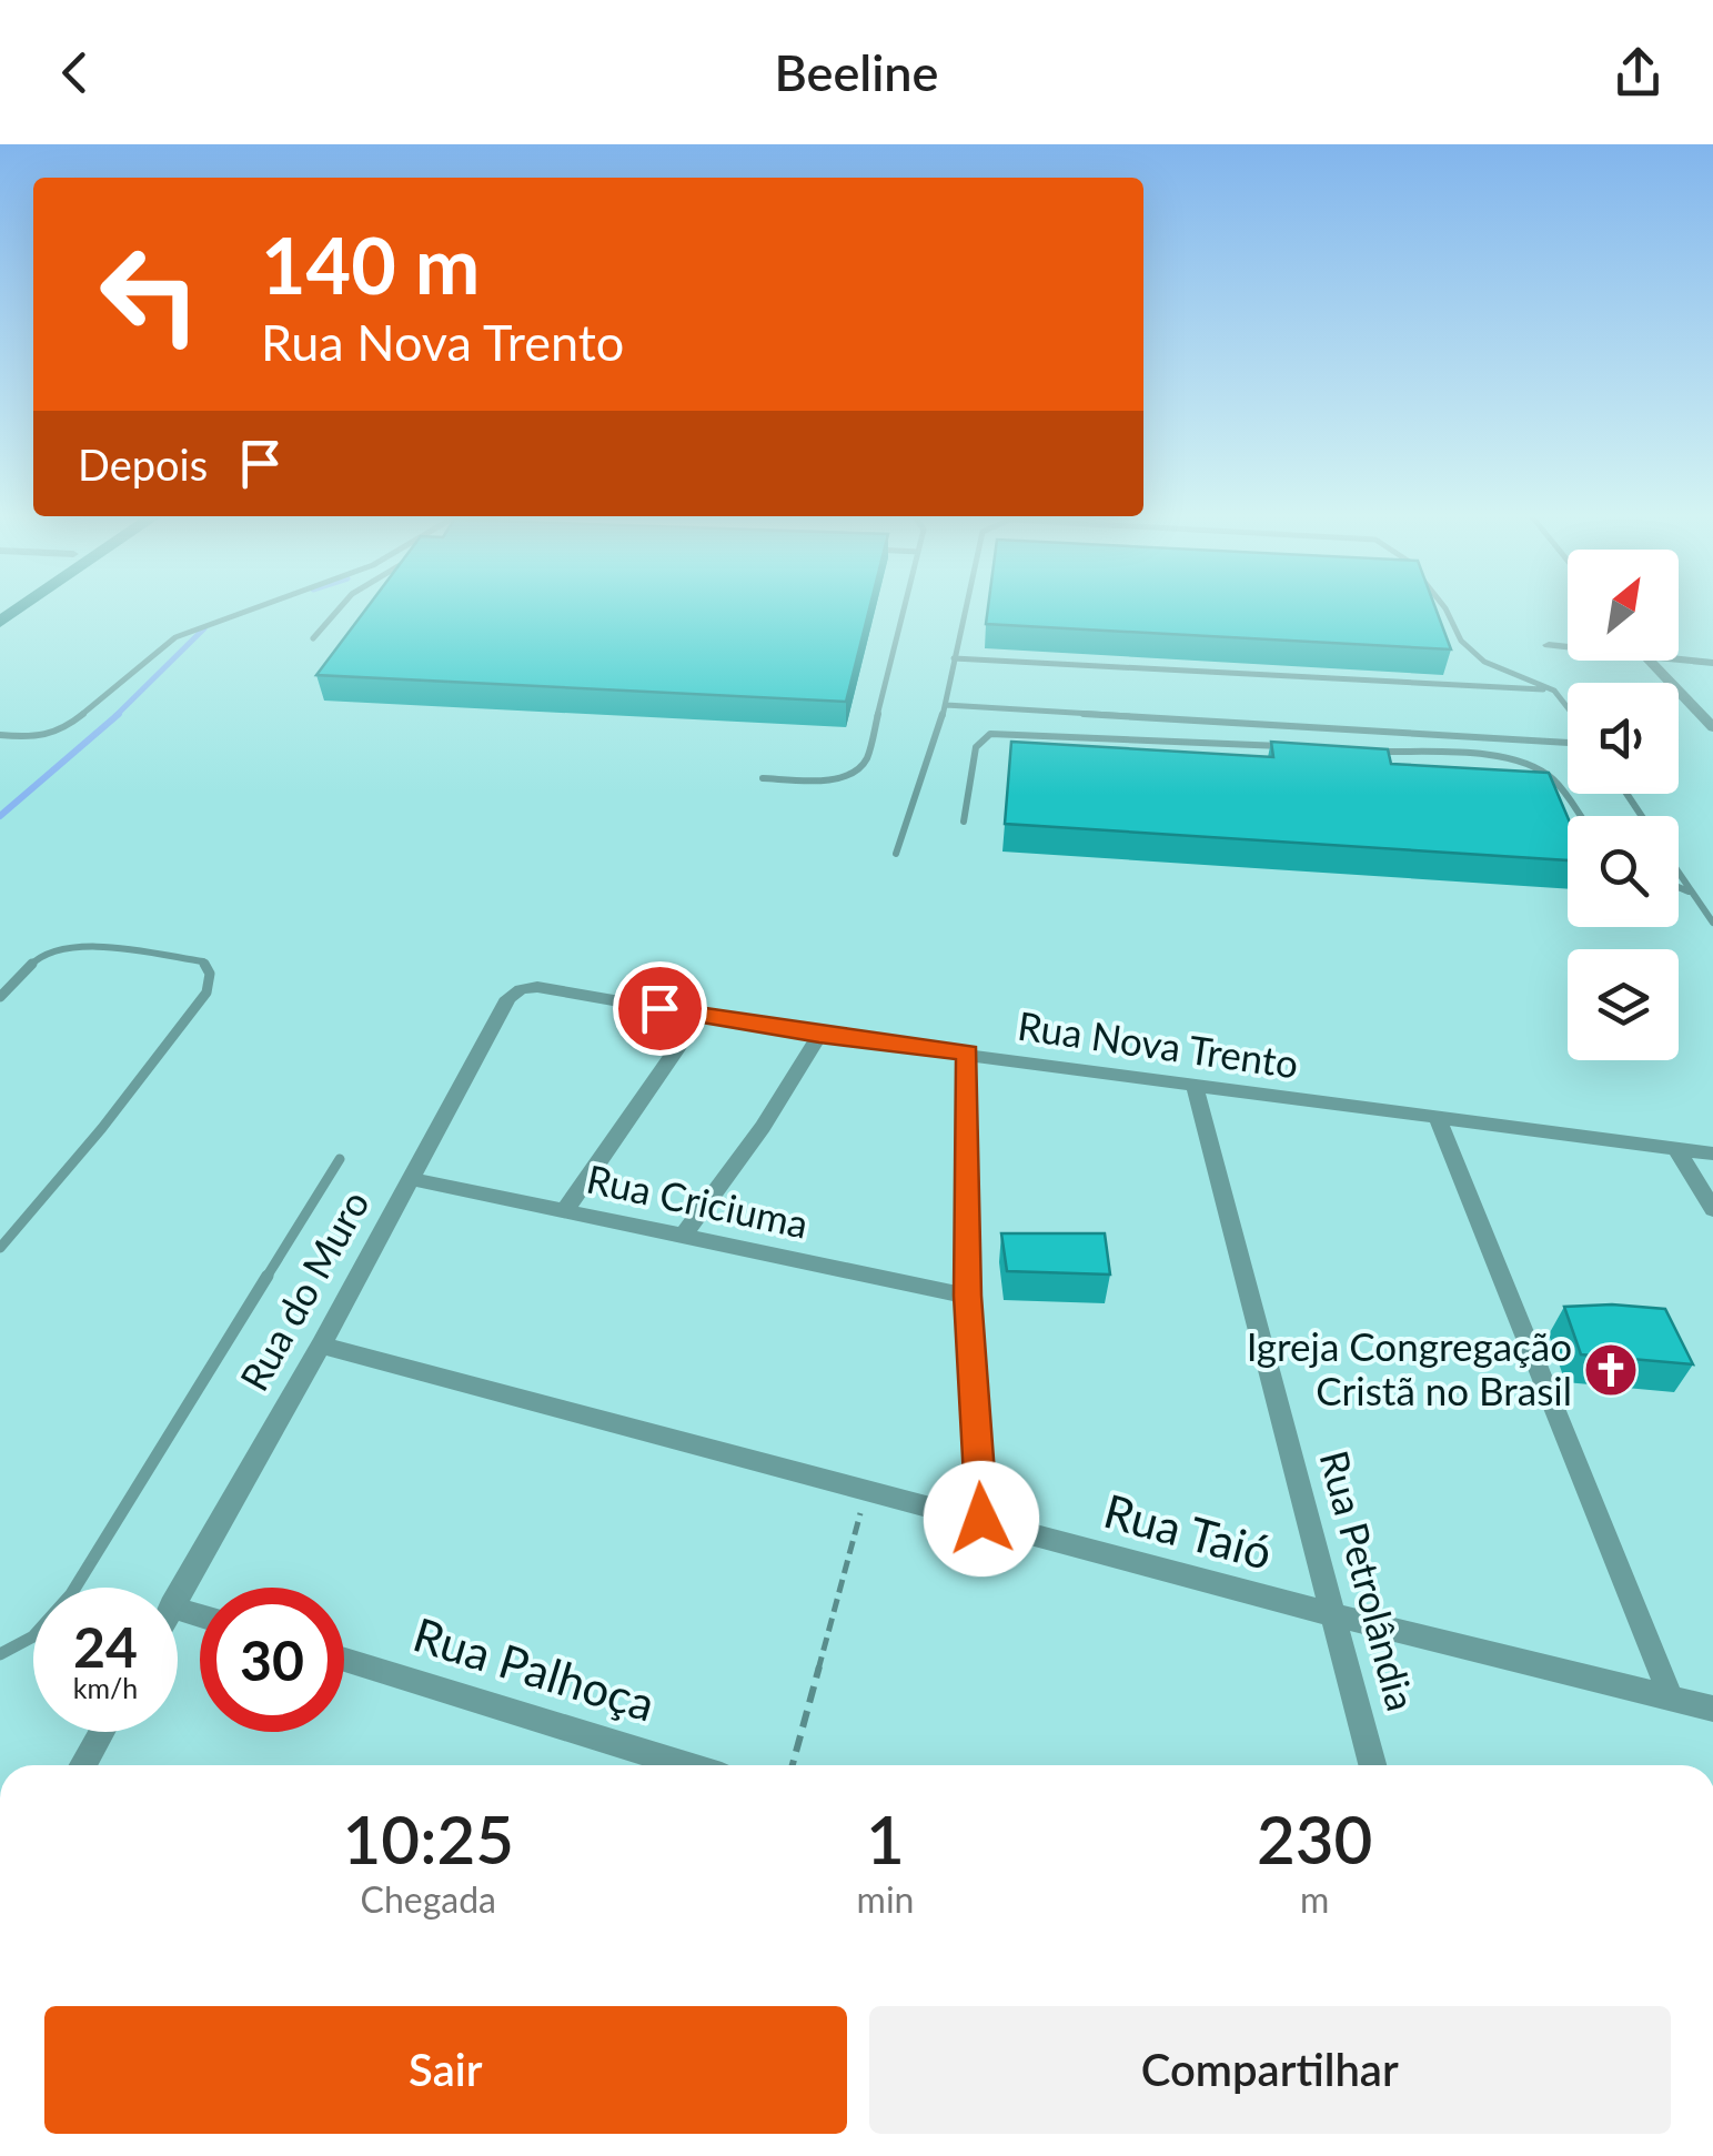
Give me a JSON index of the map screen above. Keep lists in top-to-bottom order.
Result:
{
  "streets": {
    "street": [
      "Rua Nova Trento",
      "Rua Criciuma",
      "Rua do Muro",
      "Rua Taió",
      "Rua Petrolândia",
      "Rua Palhoça"
    ]
  },
  "crossings": [
    ["Rua Nova Trento", "Rua do Muro"],
    ["Rua Nova Trento", "Rua Petrolândia"],
    ["Rua Criciuma", "Rua do Muro"],
    ["Rua do Muro", "Rua Taió"],
    ["Rua Taió", "Rua Petrolândia"]
  ],
  "places": {
    "church": ["Igreja Congregação Cristã no Brasil"]
  },
  "north": "top right",
  "page": {
    "header": "Beeline",
    "turn": ["140 m", "Rua Nova Trento"],
    "then": "Depois",
    "speed": "24 km/h",
    "limit": "30",
    "eta": [
      "10:25",
      "Chegada",
      "1",
      "min",
      "230",
      "m"
    ],
    "buttons": ["Sair", "Compartilhar"]
  }
}
